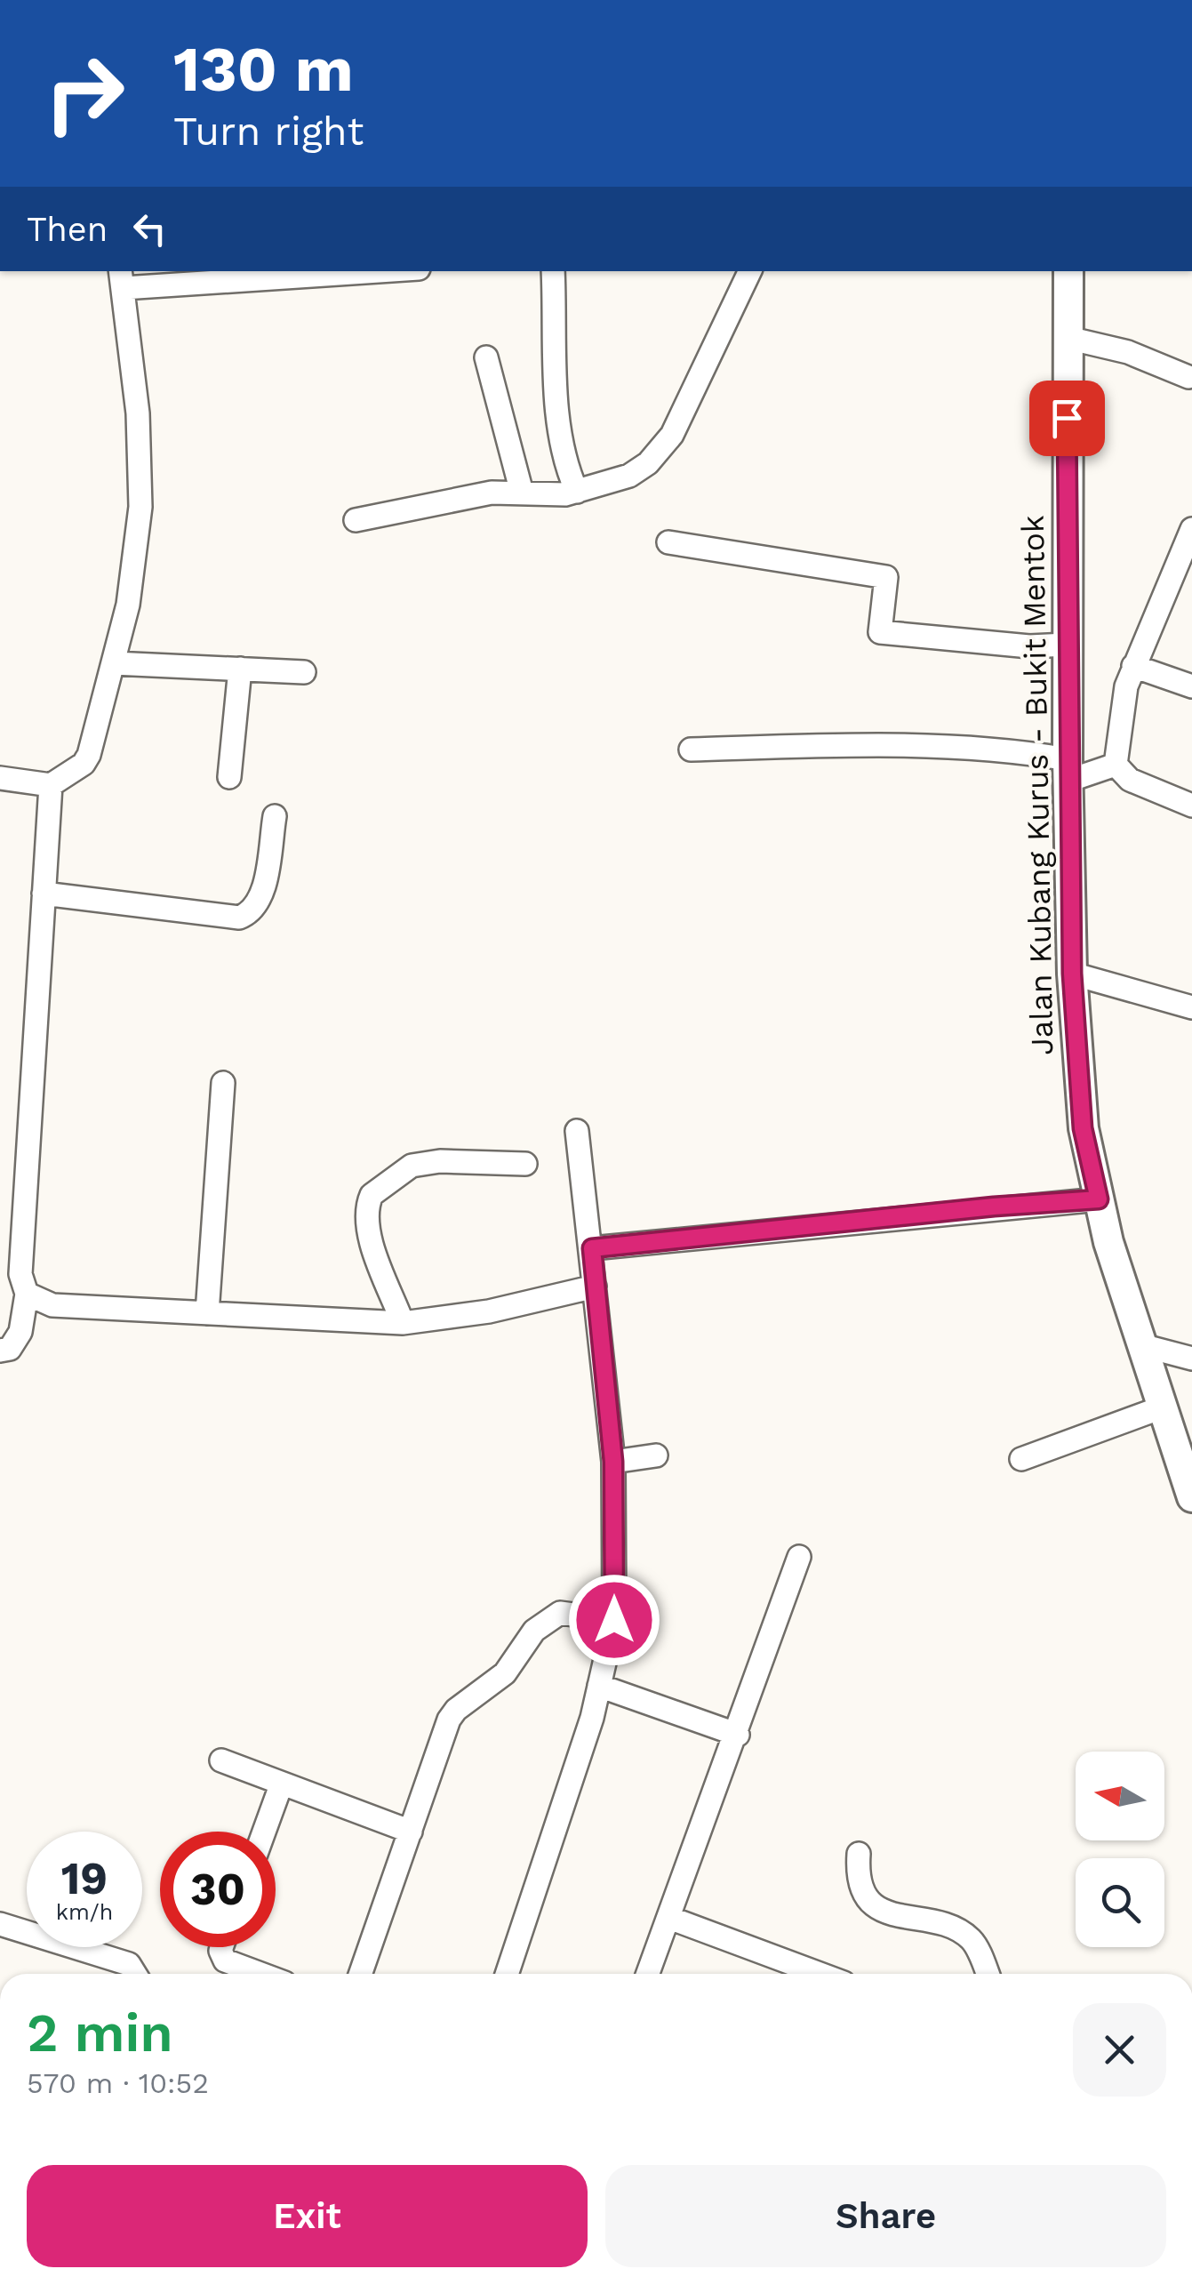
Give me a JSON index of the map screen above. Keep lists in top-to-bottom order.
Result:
{
  "streets": {
    "main road": ["Jalan Kubang Kurus - Bukit Mentok"]
  },
  "north": "left",
  "page": {
    "turn": ["130 m", "Turn right"],
    "then": "Then",
    "speed": "19 km/h",
    "limit": "30",
    "heading": ["2 min", "570 m · 10:52"],
    "buttons": ["Exit", "Share"]
  }
}
